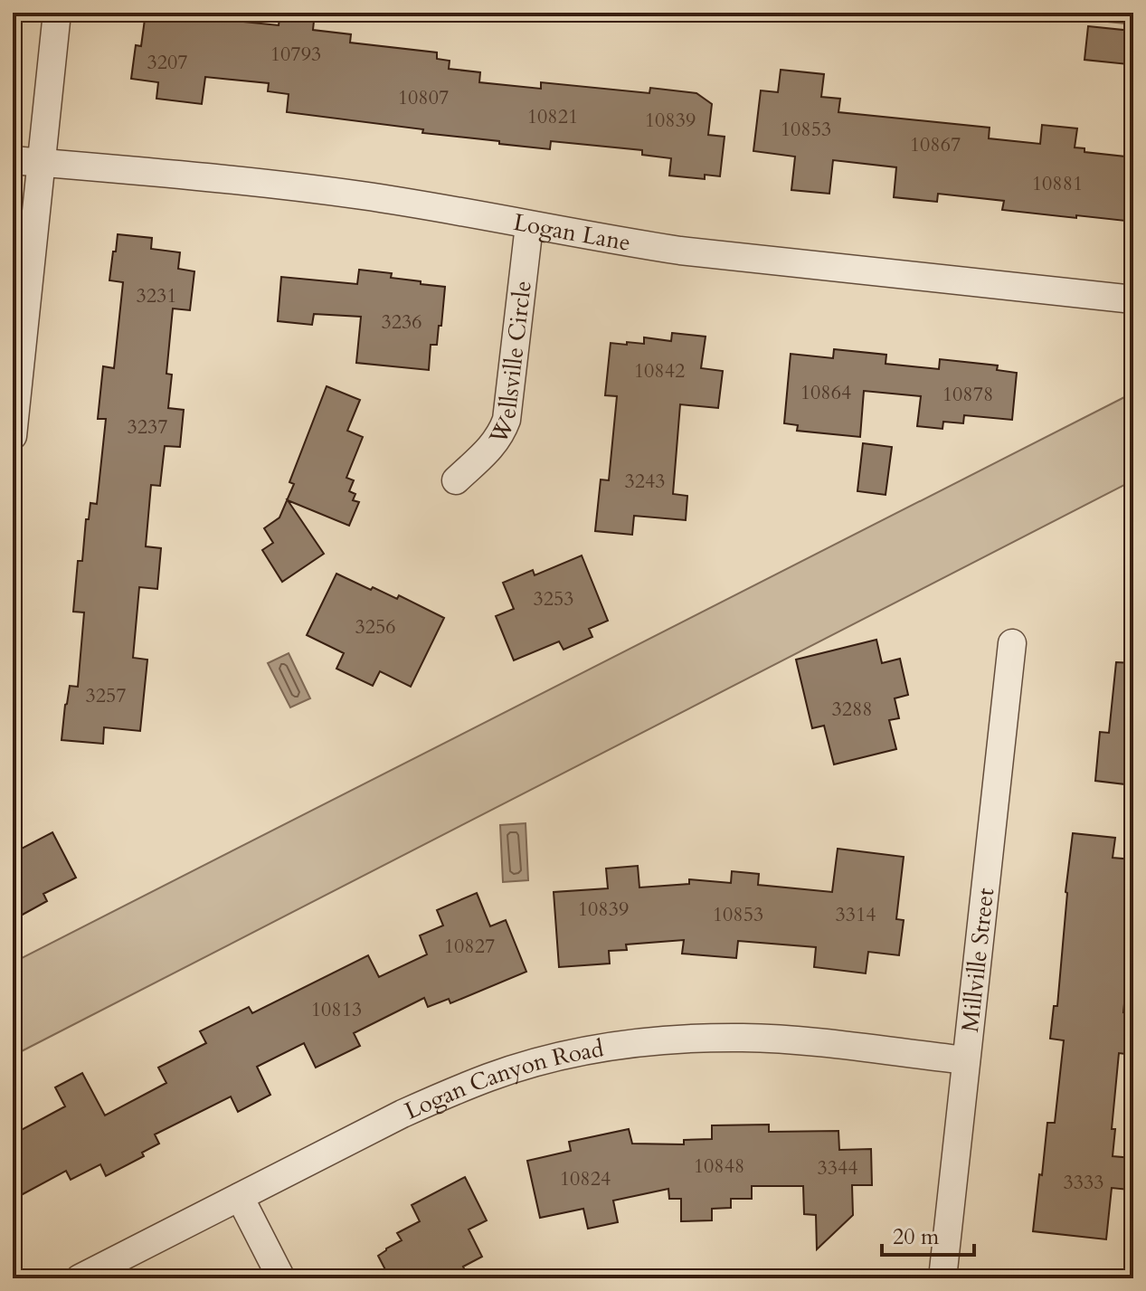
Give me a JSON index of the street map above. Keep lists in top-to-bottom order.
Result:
{
  "streets": {
    "street": [
      "Logan Lane",
      "Wellsville Circle",
      "Millville Street",
      "Logan Canyon Road"
    ]
  },
  "crossings": [
    ["Logan Lane", "Wellsville Circle"],
    ["Millville Street", "Logan Canyon Road"]
  ],
  "house_numbers": [
    "10793",
    "3207",
    "10807",
    "10821",
    "10839",
    "10853",
    "10867",
    "10881",
    "3231",
    "3236",
    "10842",
    "10864",
    "10878",
    "3237",
    "3243",
    "3253",
    "3256",
    "3257",
    "3288",
    "10839",
    "10853",
    "3314",
    "10827",
    "10813",
    "10848",
    "3344",
    "10824",
    "3333"
  ],
  "scale_bar": "20 m"
}
